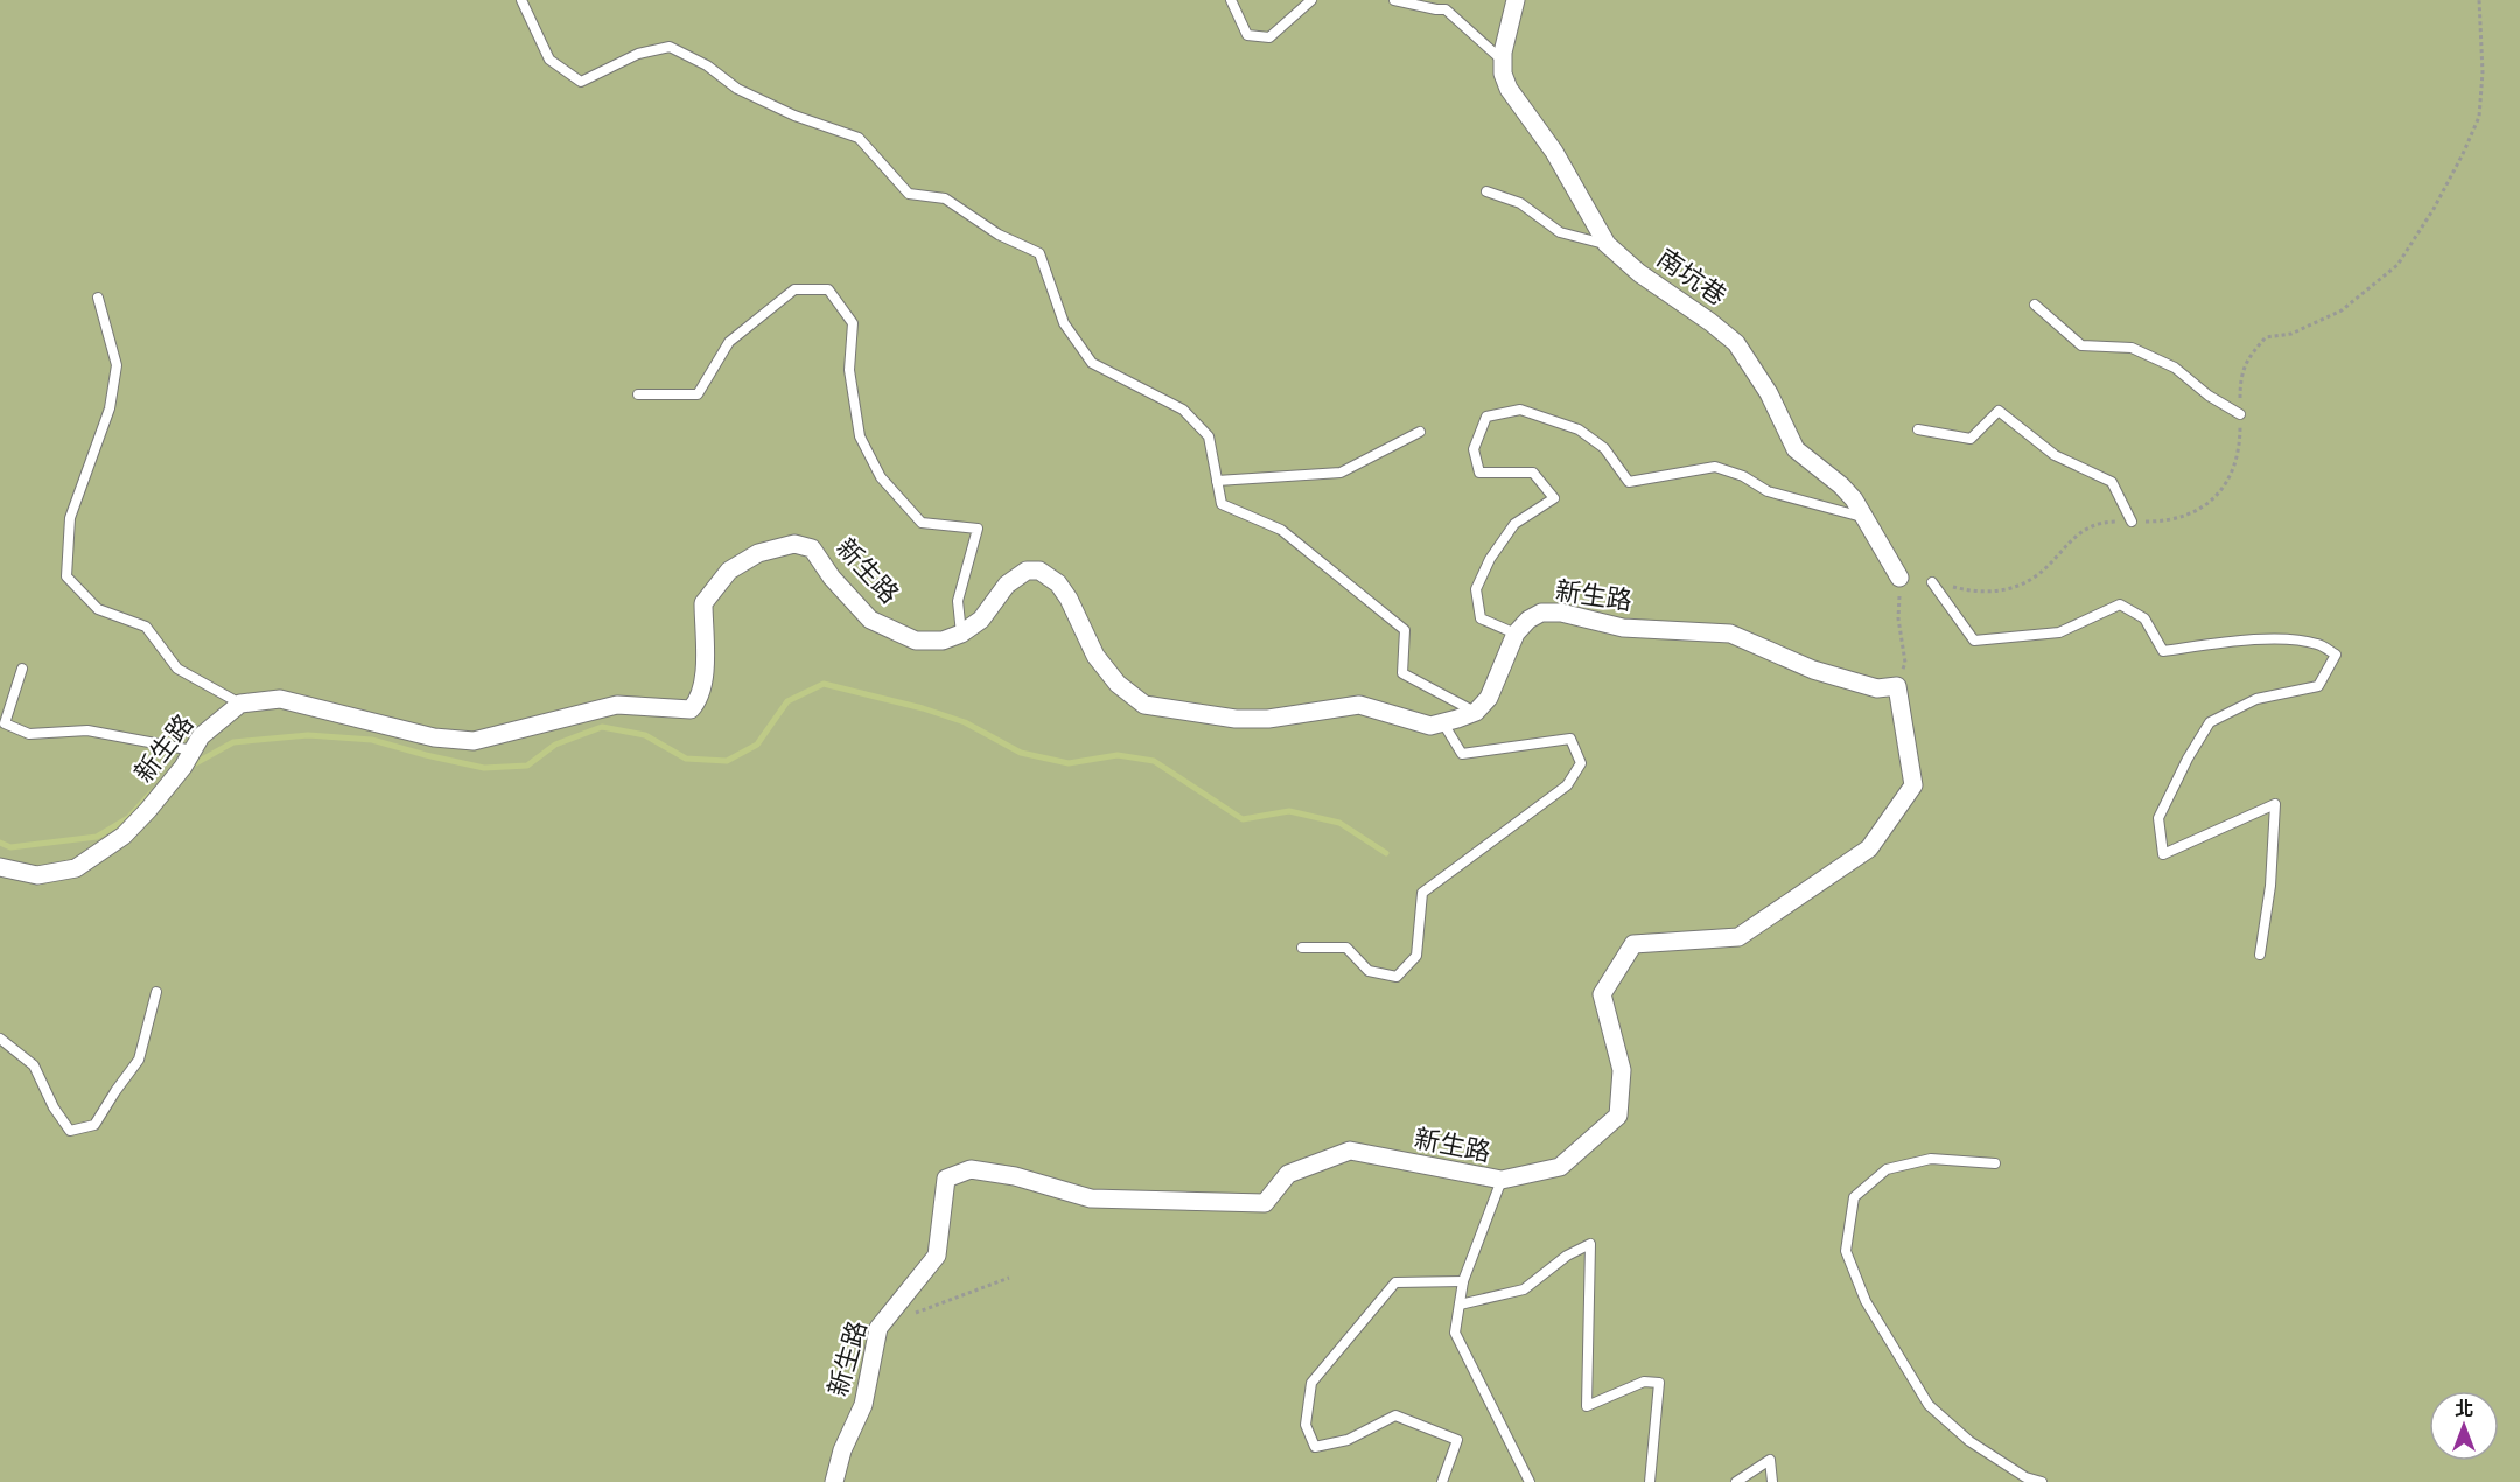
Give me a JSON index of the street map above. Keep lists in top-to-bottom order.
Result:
{
  "streets": {
    "street": ["南坑巷", "新生路"]
  },
  "north": "top"
}
